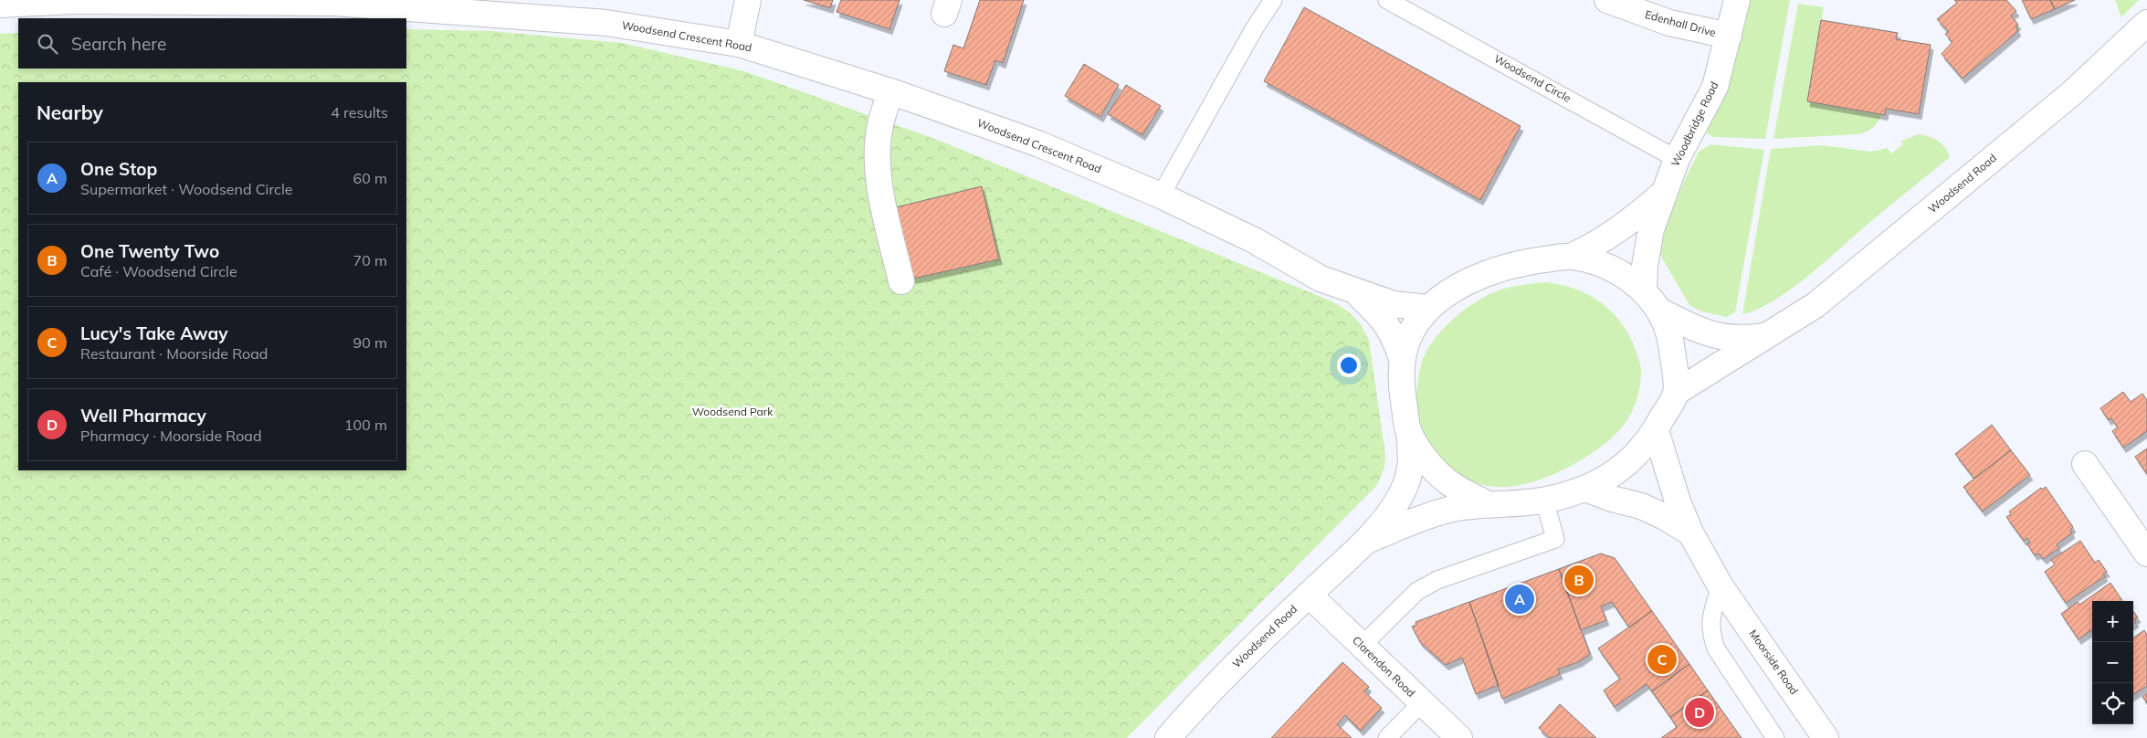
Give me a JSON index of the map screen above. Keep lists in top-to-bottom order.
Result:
{
  "streets": {
    "street": [
      "Edenhall Drive",
      "Woodsend Crescent Road",
      "Woodbridge Road",
      "Woodsend Road",
      "Moorside Road",
      "Clarendon Road"
    ],
    "lane": ["Woodsend Circle"]
  },
  "crossings": [
    ["Edenhall Drive", "Woodbridge Road"],
    ["Woodsend Circle", "Woodbridge Road"],
    ["Woodsend Road", "Clarendon Road"]
  ],
  "parks": ["Woodsend Park"],
  "page": {
    "search": "Search here",
    "heading": ["Nearby", "4 results"],
    "list": [
      {
        "mark": "A",
        "name": "One Stop",
        "note": "Supermarket · Woodsend Circle",
        "value": "60 m"
      },
      {
        "mark": "B",
        "name": "One Twenty Two",
        "note": "Café · Woodsend Circle",
        "value": "70 m"
      },
      {
        "mark": "C",
        "name": "Lucy's Take Away",
        "note": "Restaurant · Moorside Road",
        "value": "90 m"
      },
      {
        "mark": "D",
        "name": "Well Pharmacy",
        "note": "Pharmacy · Moorside Road",
        "value": "100 m"
      }
    ],
    "pins": [
      "B",
      "A",
      "C",
      "D"
    ],
    "map_buttons": ["+", "−"]
  }
}
